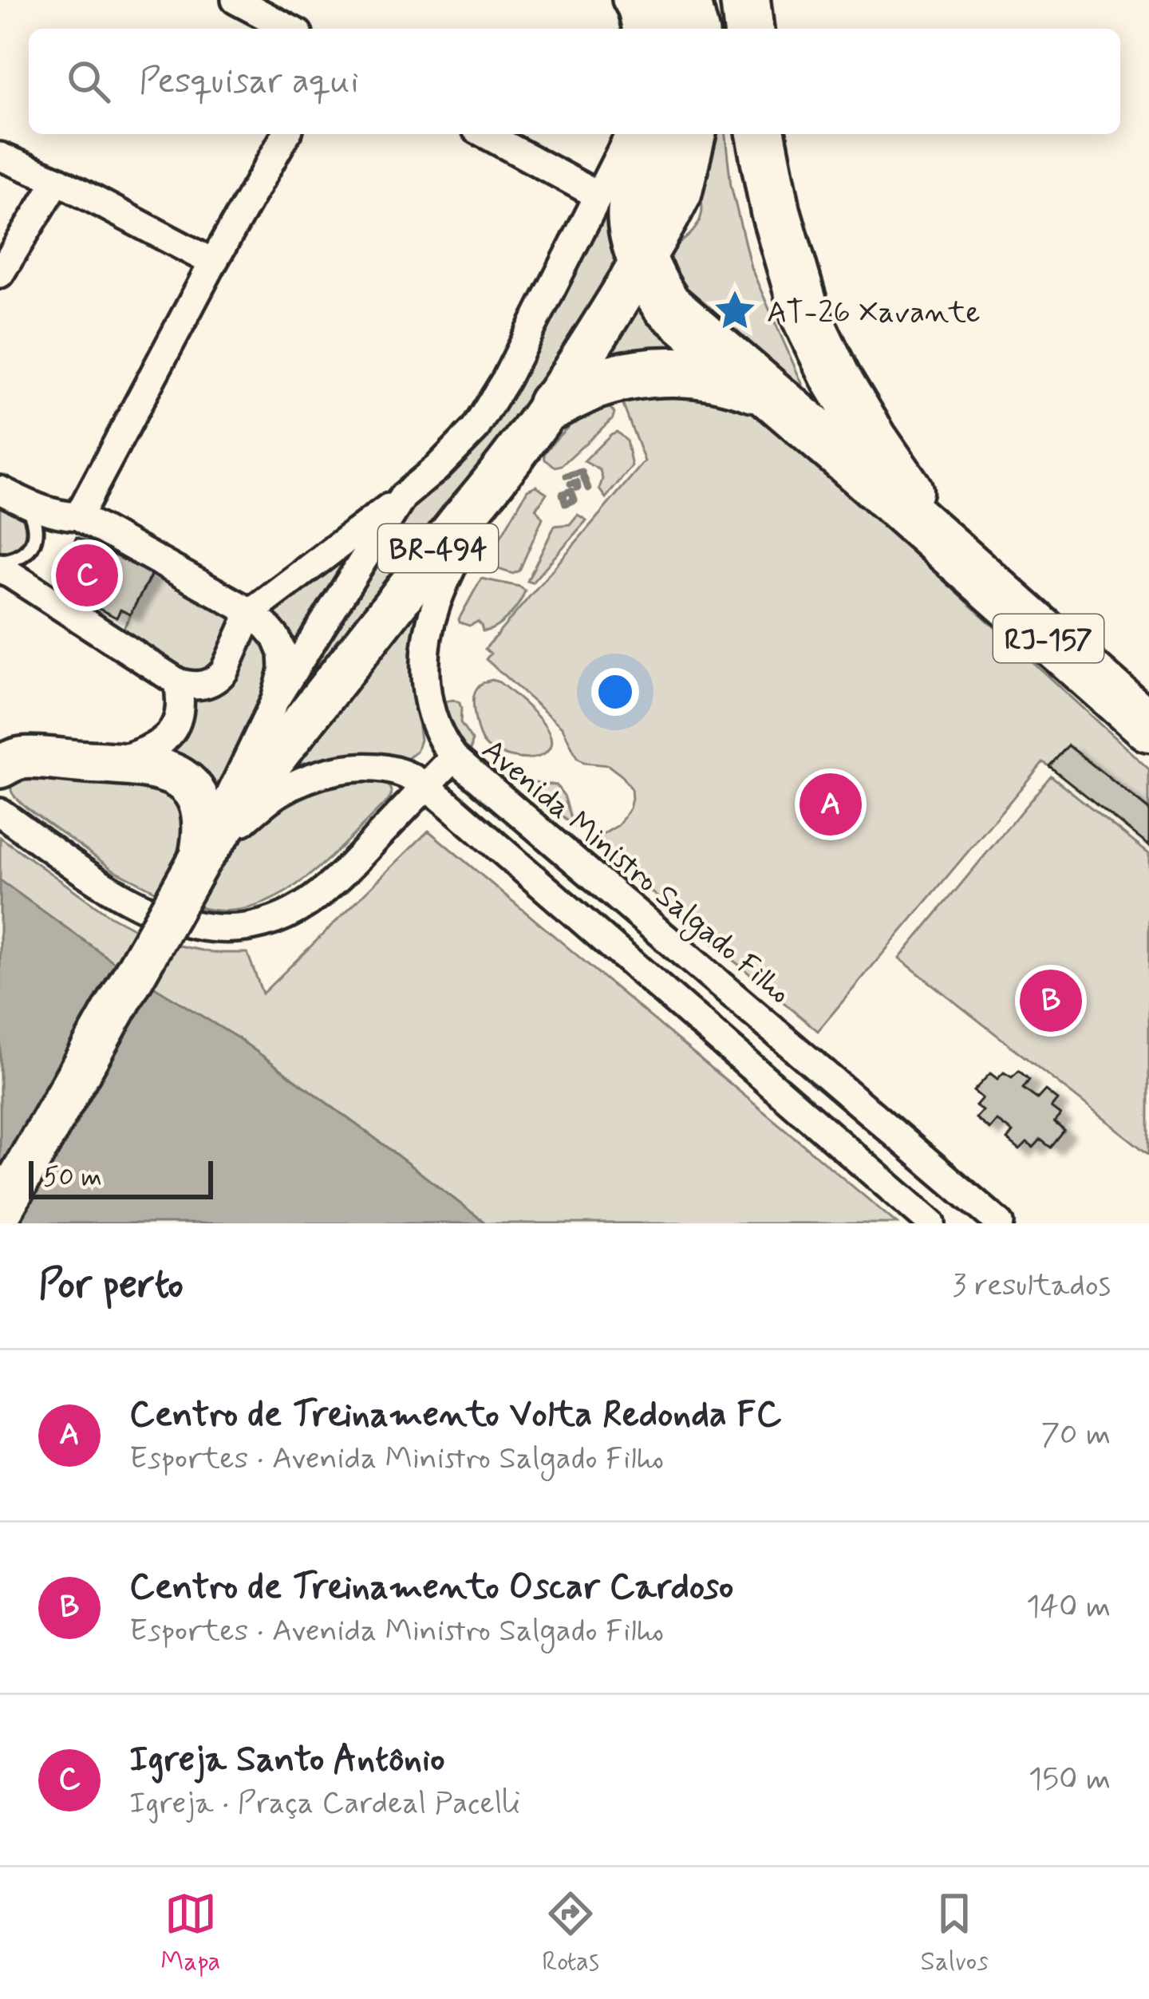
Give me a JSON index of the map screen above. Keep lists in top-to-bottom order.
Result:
{
  "streets": {
    "highway": ["RJ-157"],
    "main road": ["BR-494"],
    "street": ["Avenida Ministro Salgado Filho"]
  },
  "crossings": [
    ["BR-494", "Avenida Ministro Salgado Filho"]
  ],
  "places": {
    "place": ["AT-26 Xavante"]
  },
  "scale_bar": "50 m",
  "page": {
    "search": "Pesquisar aqui",
    "pins": ["C", "A", "B"],
    "scale": "50 m",
    "heading": ["Por perto", "3 resultados"],
    "list": [
      {
        "mark": "A",
        "name": "Centro de Treinamento Volta Redonda FC",
        "note": "Esportes · Avenida Ministro Salgado Filho",
        "value": "70 m"
      },
      {
        "mark": "B",
        "name": "Centro de Treinamento Oscar Cardoso",
        "note": "Esportes · Avenida Ministro Salgado Filho",
        "value": "140 m"
      },
      {
        "mark": "C",
        "name": "Igreja Santo Antônio",
        "note": "Igreja · Praça Cardeal Pacelli",
        "value": "150 m"
      }
    ],
    "nav": ["Mapa", "Rotas", "Salvos"]
  }
}
